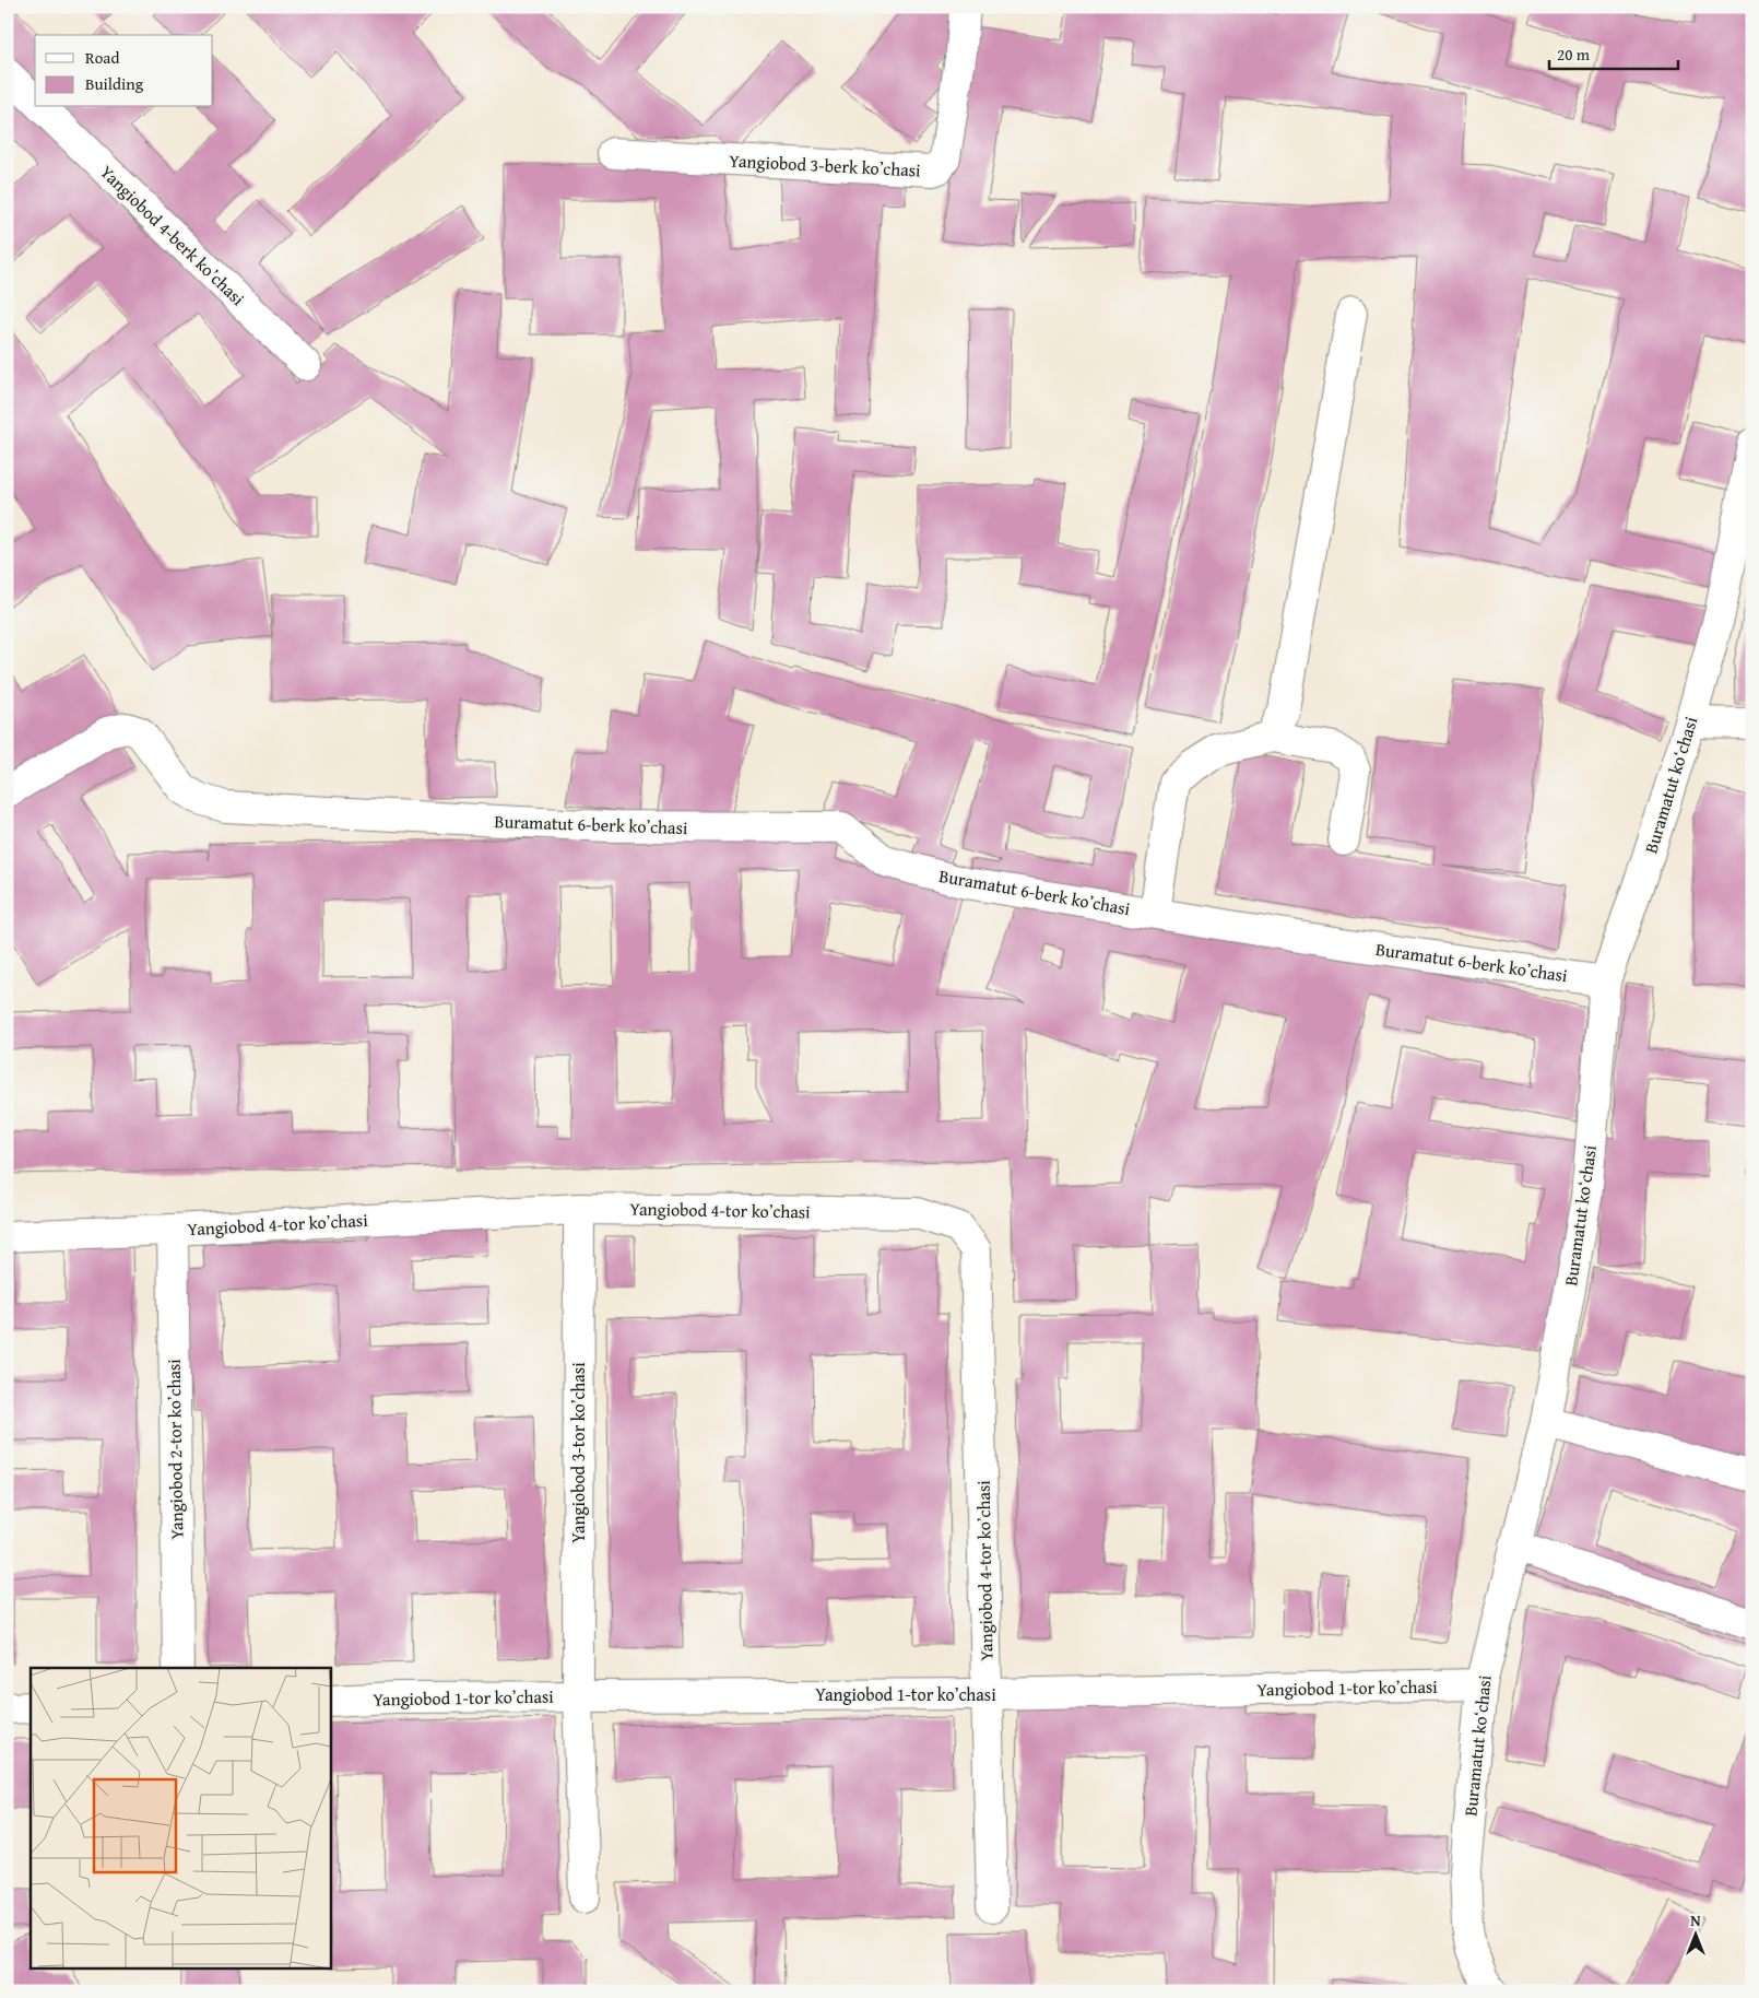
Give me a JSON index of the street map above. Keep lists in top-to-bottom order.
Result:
{
  "streets": {
    "street": [
      "Yangiobod 3-berk koʼchasi",
      "Yangiobod 4-berk koʼchasi",
      "Buramatut koʻchasi",
      "Buramatut 6-berk koʼchasi",
      "Yangiobod 4-tor koʼchasi",
      "Yangiobod 2-tor koʼchasi",
      "Yangiobod 3-tor koʼchasi",
      "Yangiobod 1-tor koʼchasi"
    ]
  },
  "crossings": [
    ["Buramatut koʻchasi", "Buramatut 6-berk koʼchasi"],
    ["Buramatut koʻchasi", "Yangiobod 1-tor koʼchasi"],
    ["Yangiobod 4-tor koʼchasi", "Yangiobod 2-tor koʼchasi"],
    ["Yangiobod 4-tor koʼchasi", "Yangiobod 3-tor koʼchasi"],
    ["Yangiobod 4-tor koʼchasi", "Yangiobod 1-tor koʼchasi"],
    ["Yangiobod 3-tor koʼchasi", "Yangiobod 1-tor koʼchasi"]
  ],
  "legend": ["Road", "Building"],
  "scale_bar": "20 m",
  "north": "top"
}
